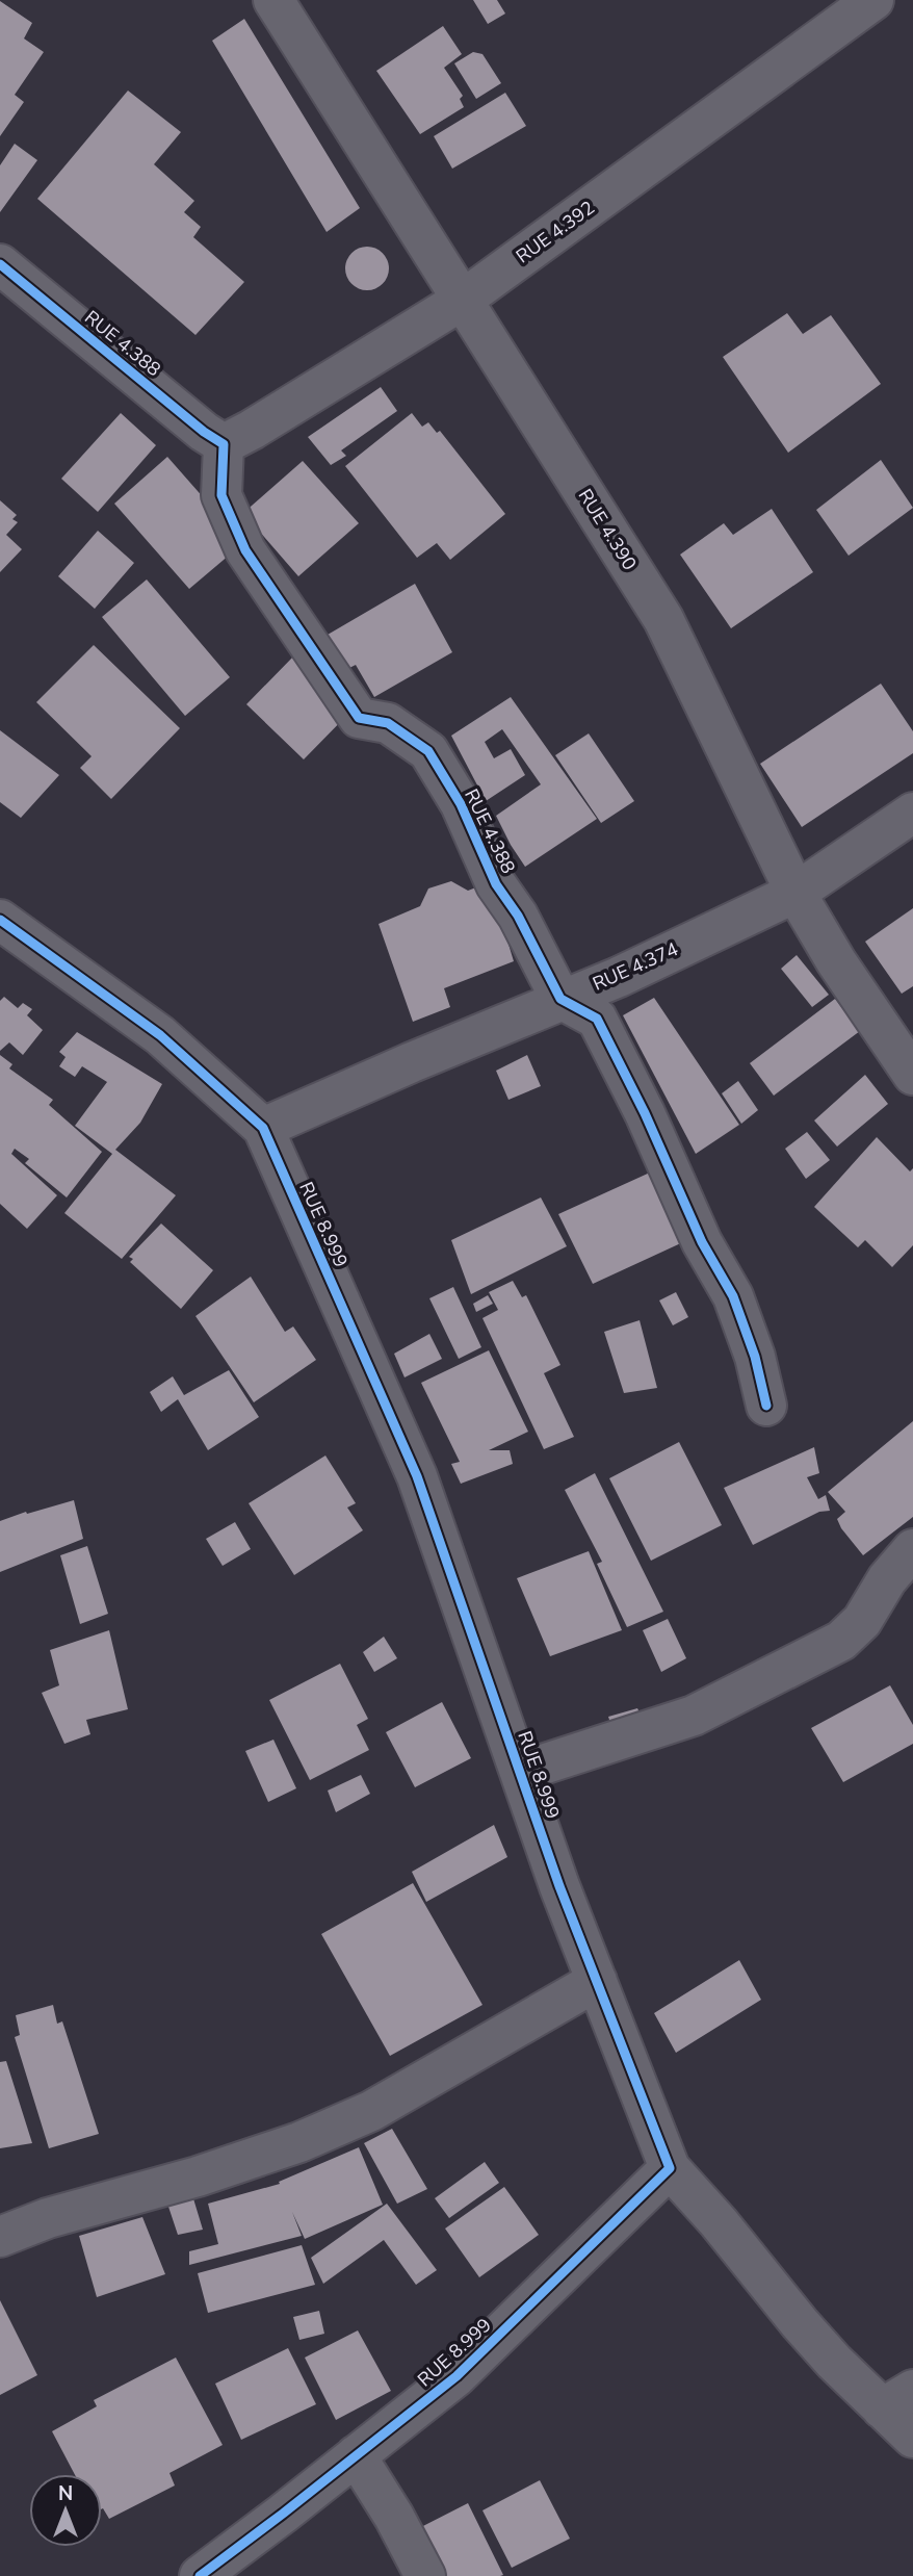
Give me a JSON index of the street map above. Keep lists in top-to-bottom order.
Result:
{
  "streets": {
    "street": [
      "RUE 4.392",
      "RUE 4.388",
      "RUE 4.390",
      "RUE 4.374",
      "RUE 8.999"
    ]
  },
  "crossings": [
    ["RUE 4.392", "RUE 4.388"],
    ["RUE 4.392", "RUE 4.390"],
    ["RUE 4.388", "RUE 4.374"],
    ["RUE 4.390", "RUE 4.374"],
    ["RUE 4.374", "RUE 8.999"]
  ],
  "north": "top"
}
